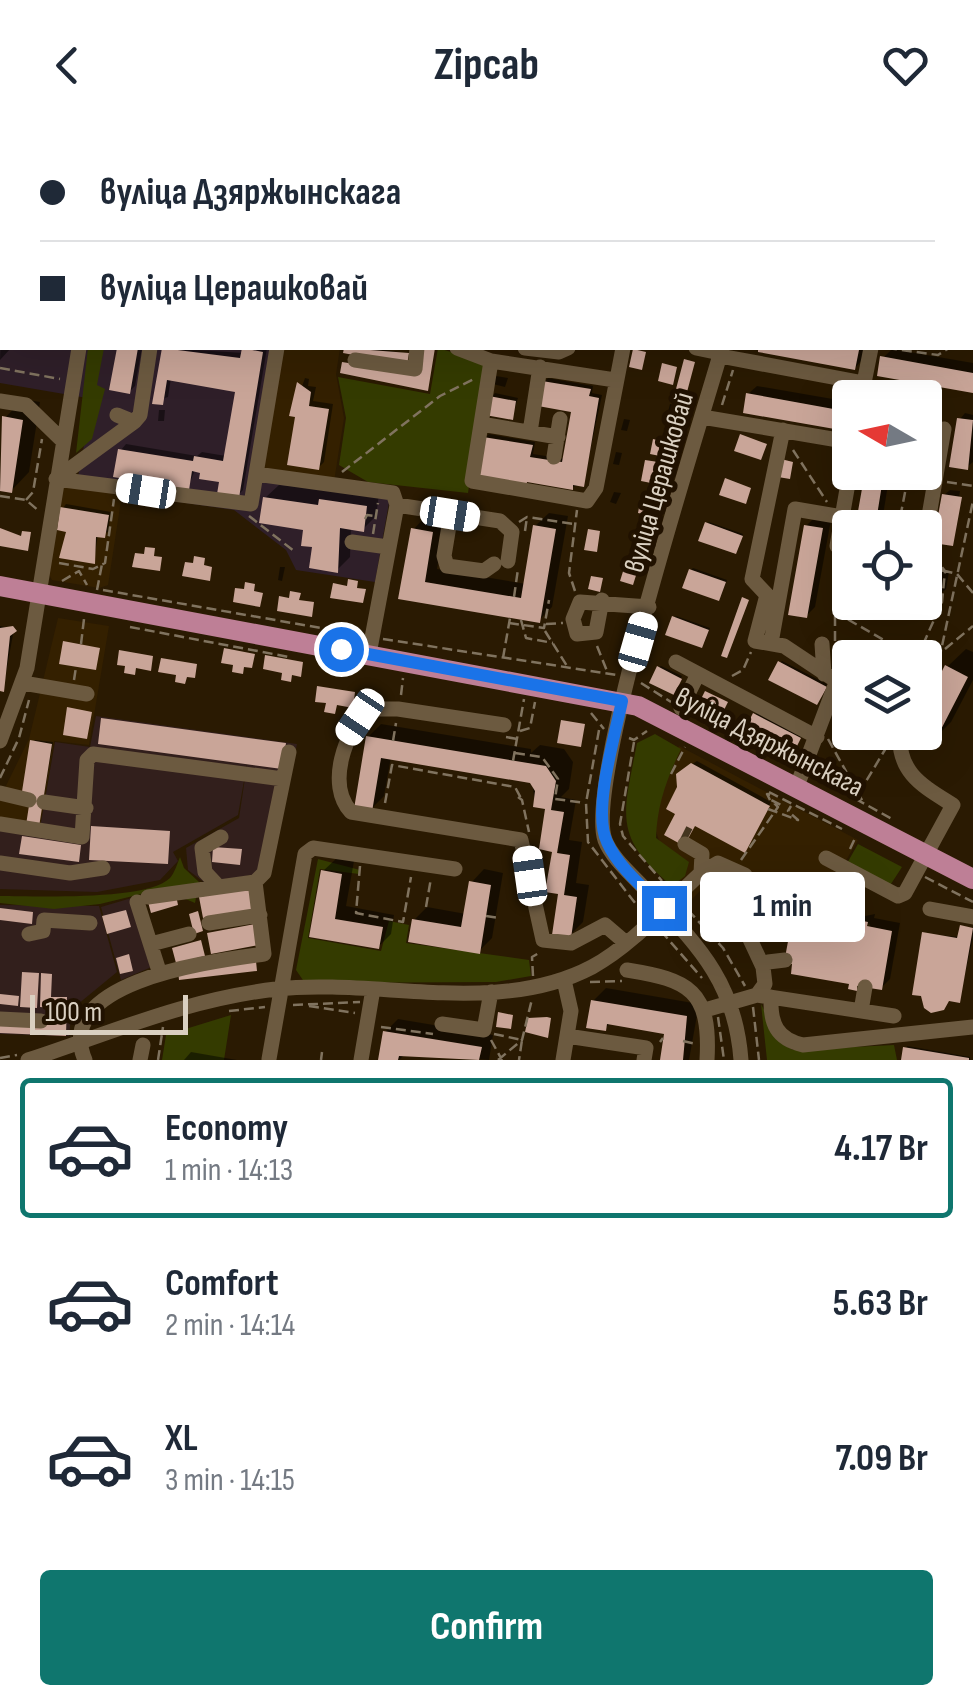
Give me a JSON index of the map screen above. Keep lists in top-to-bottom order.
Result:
{
  "streets": {
    "main road": ["вуліца Дзяржынскага"],
    "street": ["вуліца Церашковай"]
  },
  "crossings": [
    ["вуліца Церашковай", "вуліца Дзяржынскага"]
  ],
  "scale_bar": "100 m",
  "north": "left",
  "page": {
    "header": "Zipcab",
    "banner": ["вуліца Дзяржынскага", "вуліца Церашковай"],
    "bubble": "1 min",
    "scale": "100 m",
    "list": [
      {
        "name": "Economy",
        "note": "1 min · 14:13",
        "value": "4.17 Br"
      },
      {
        "name": "Comfort",
        "note": "2 min · 14:14",
        "value": "5.63 Br"
      },
      {
        "name": "XL",
        "note": "3 min · 14:15",
        "value": "7.09 Br"
      }
    ],
    "buttons": "Confirm"
  }
}
